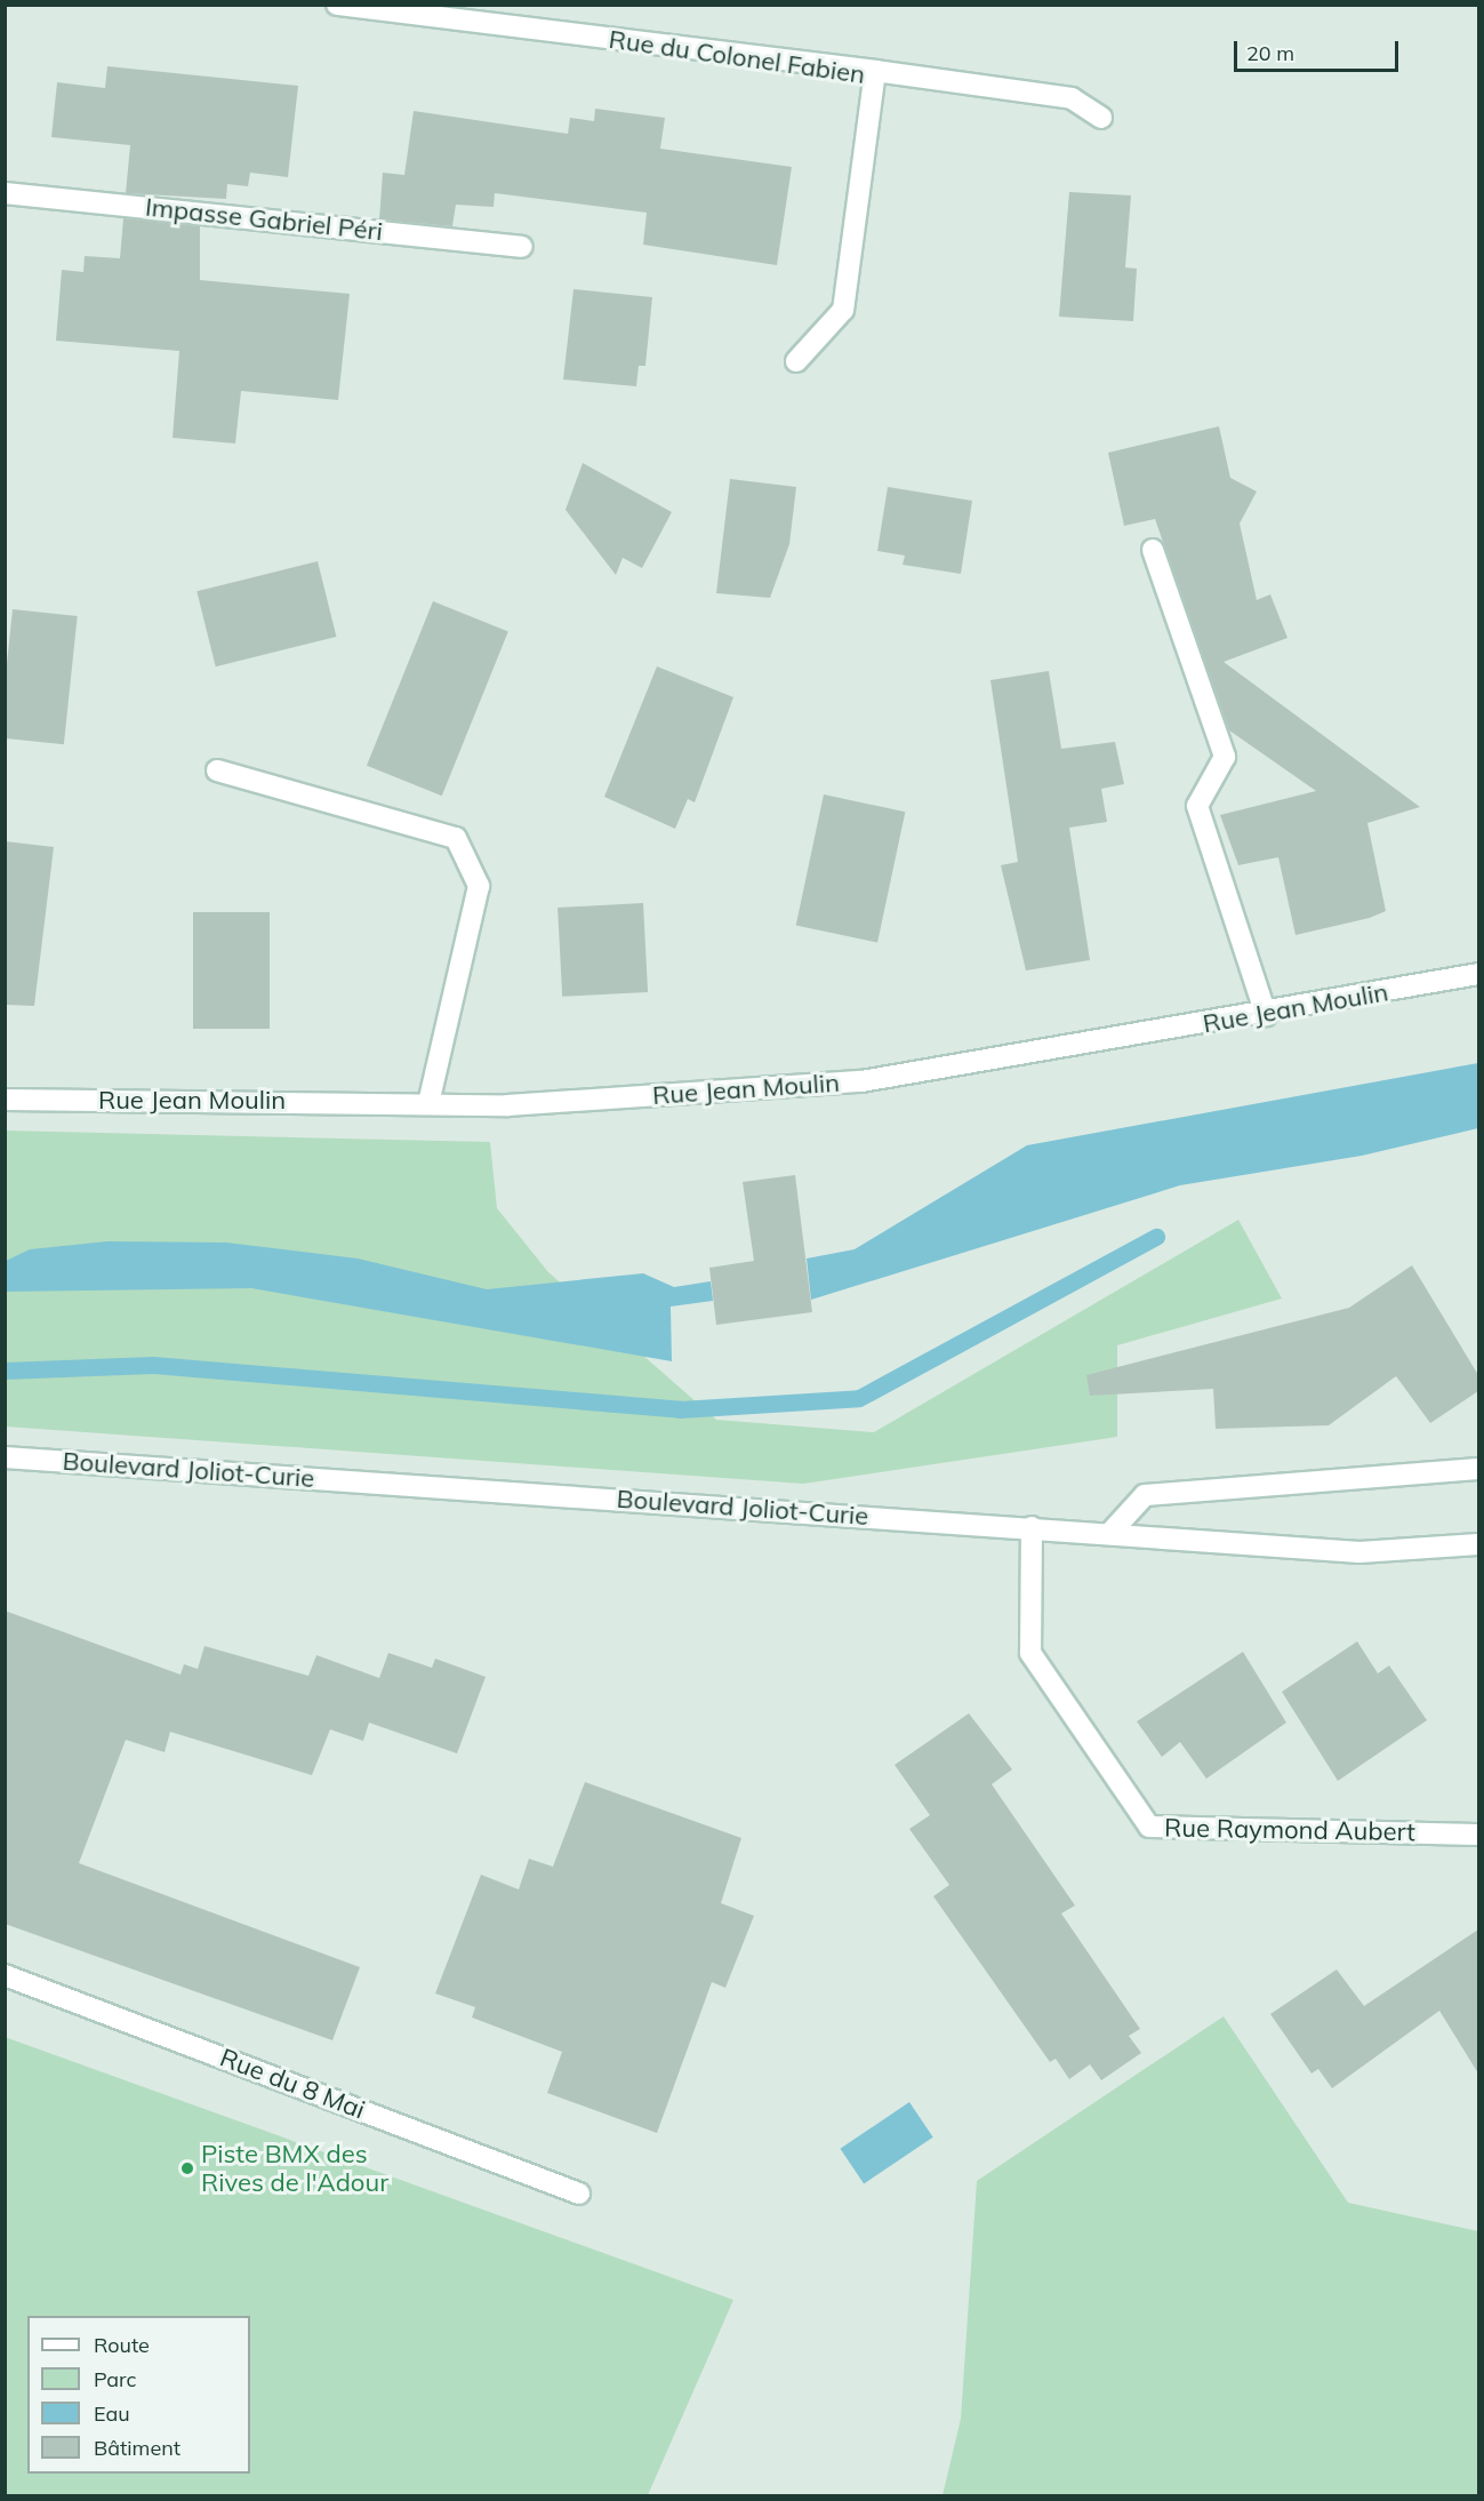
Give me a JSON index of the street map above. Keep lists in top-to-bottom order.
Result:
{
  "streets": {
    "street": [
      "Rue du Colonel Fabien",
      "Impasse Gabriel Péri",
      "Rue Jean Moulin",
      "Boulevard Joliot-Curie",
      "Rue Raymond Aubert",
      "Rue du 8 Mai"
    ]
  },
  "crossings": [
    ["Boulevard Joliot-Curie", "Rue Raymond Aubert"]
  ],
  "places": ["Piste BMX des Rives de l'Adour"],
  "legend": [
    "Route",
    "Parc",
    "Eau",
    "Bâtiment"
  ],
  "scale_bar": "20 m"
}
